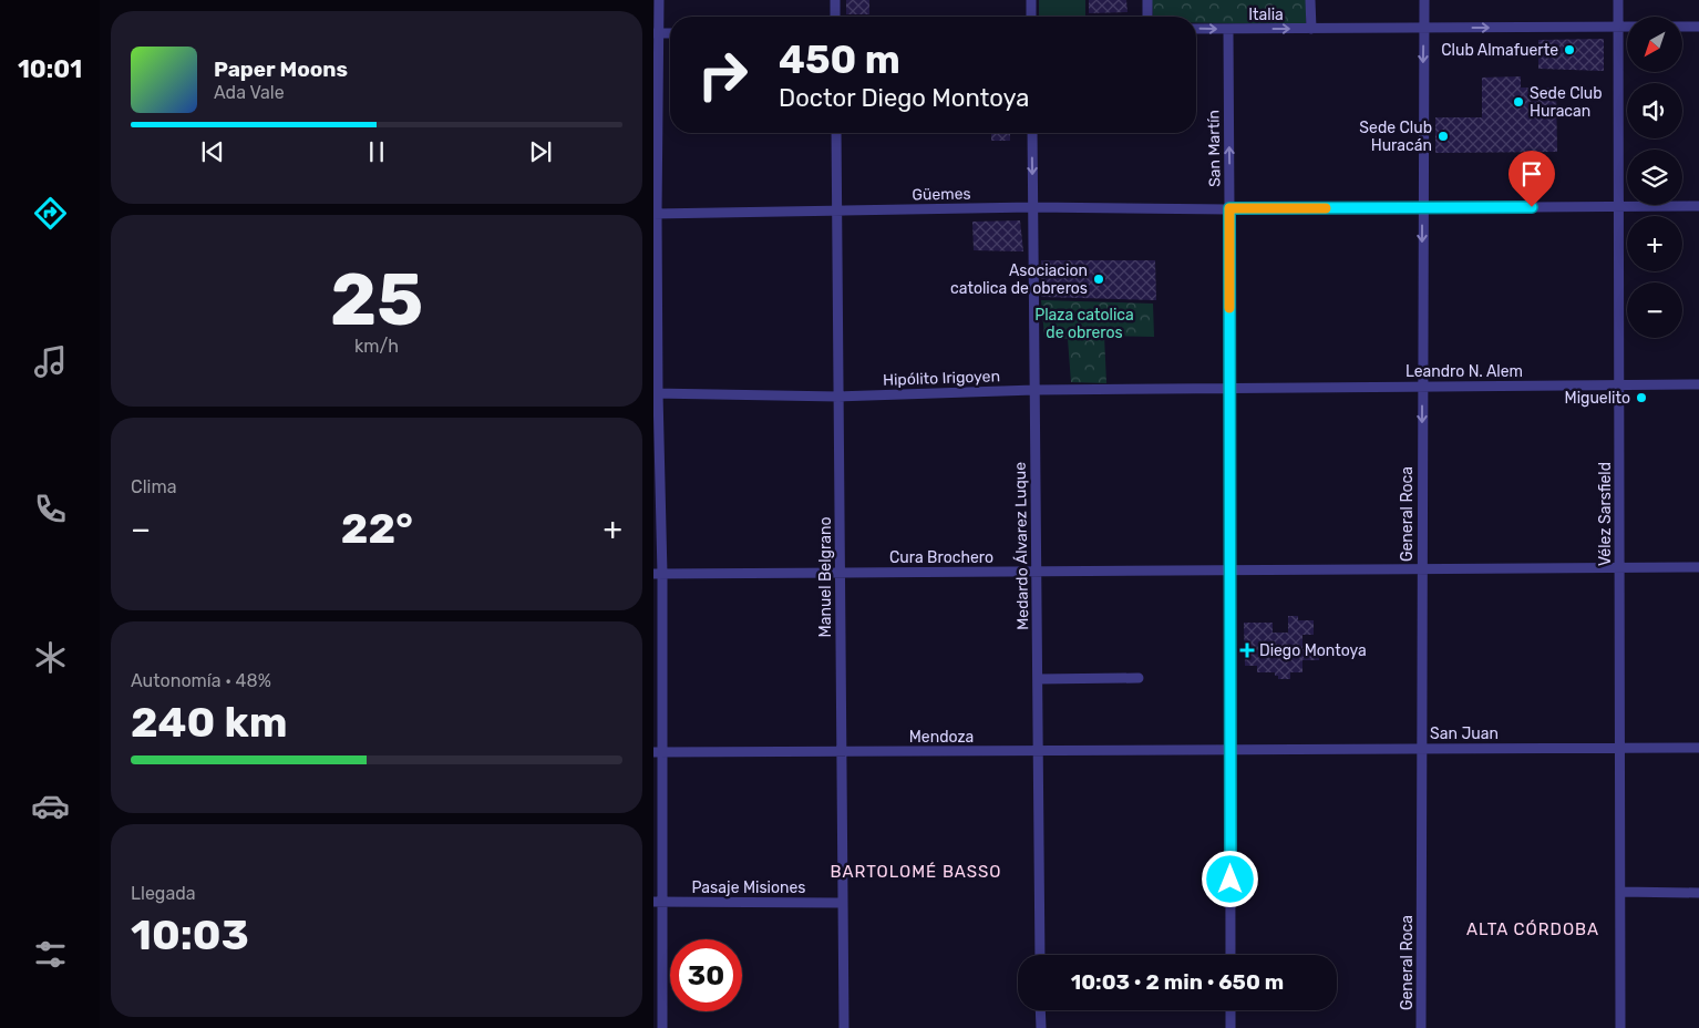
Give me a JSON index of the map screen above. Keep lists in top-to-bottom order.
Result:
{
  "streets": {
    "street": [
      "Italia",
      "San Martín",
      "Güemes",
      "Leandro N. Alem",
      "Hipólito Irigoyen",
      "General Roca",
      "Vélez Sarsfield",
      "Medardo Álvarez Luque",
      "Cura Brochero",
      "Manuel Belgrano",
      "San Juan",
      "Mendoza",
      "Pasaje Misiones"
    ]
  },
  "crossings": [
    ["Italia", "San Martín"],
    ["Italia", "General Roca"],
    ["Italia", "Vélez Sarsfield"],
    ["San Martín", "Güemes"],
    ["San Martín", "Leandro N. Alem"],
    ["San Martín", "Hipólito Irigoyen"],
    ["San Martín", "Cura Brochero"],
    ["San Martín", "San Juan"],
    ["San Martín", "Mendoza"],
    ["Güemes", "General Roca"],
    ["Güemes", "Vélez Sarsfield"],
    ["Güemes", "Medardo Álvarez Luque"],
    ["Güemes", "Manuel Belgrano"],
    ["Leandro N. Alem", "Hipólito Irigoyen"],
    ["Leandro N. Alem", "General Roca"],
    ["Leandro N. Alem", "Vélez Sarsfield"],
    ["Hipólito Irigoyen", "Medardo Álvarez Luque"],
    ["Hipólito Irigoyen", "Manuel Belgrano"],
    ["General Roca", "Cura Brochero"],
    ["General Roca", "San Juan"],
    ["Vélez Sarsfield", "Cura Brochero"],
    ["Vélez Sarsfield", "San Juan"],
    ["Medardo Álvarez Luque", "Cura Brochero"],
    ["Medardo Álvarez Luque", "Mendoza"],
    ["Cura Brochero", "Manuel Belgrano"],
    ["Manuel Belgrano", "Mendoza"],
    ["Manuel Belgrano", "Pasaje Misiones"],
    ["San Juan", "Mendoza"]
  ],
  "one_way": ["Italia", "General Roca"],
  "districts": ["BARTOLOMÉ BASSO", "ALTA CÓRDOBA"],
  "parks": ["Plaza catolica de obreros"],
  "places": {
    "other": [
      "Club Almafuerte",
      "Sede Club Huracan",
      "Sede Club Huracán",
      "Asociacion catolica de obreros",
      "Miguelito"
    ],
    "health": ["Diego Montoya"]
  },
  "north": "bottom left",
  "page": {
    "tabs": "10:01",
    "map_buttons": ["+", "−"],
    "turn": ["450 m", "Doctor Diego Montoya"],
    "song": ["Paper Moons", "Ada Vale"],
    "tile": [
      ["25", "km/h"],
      "Clima",
      ["Autonomía · 48%", "240 km"],
      ["Llegada", "10:03"]
    ],
    "heat": ["−", "22°", "+"],
    "limit": "30",
    "trip": "10:03 · 2 min · 650 m"
  }
}
